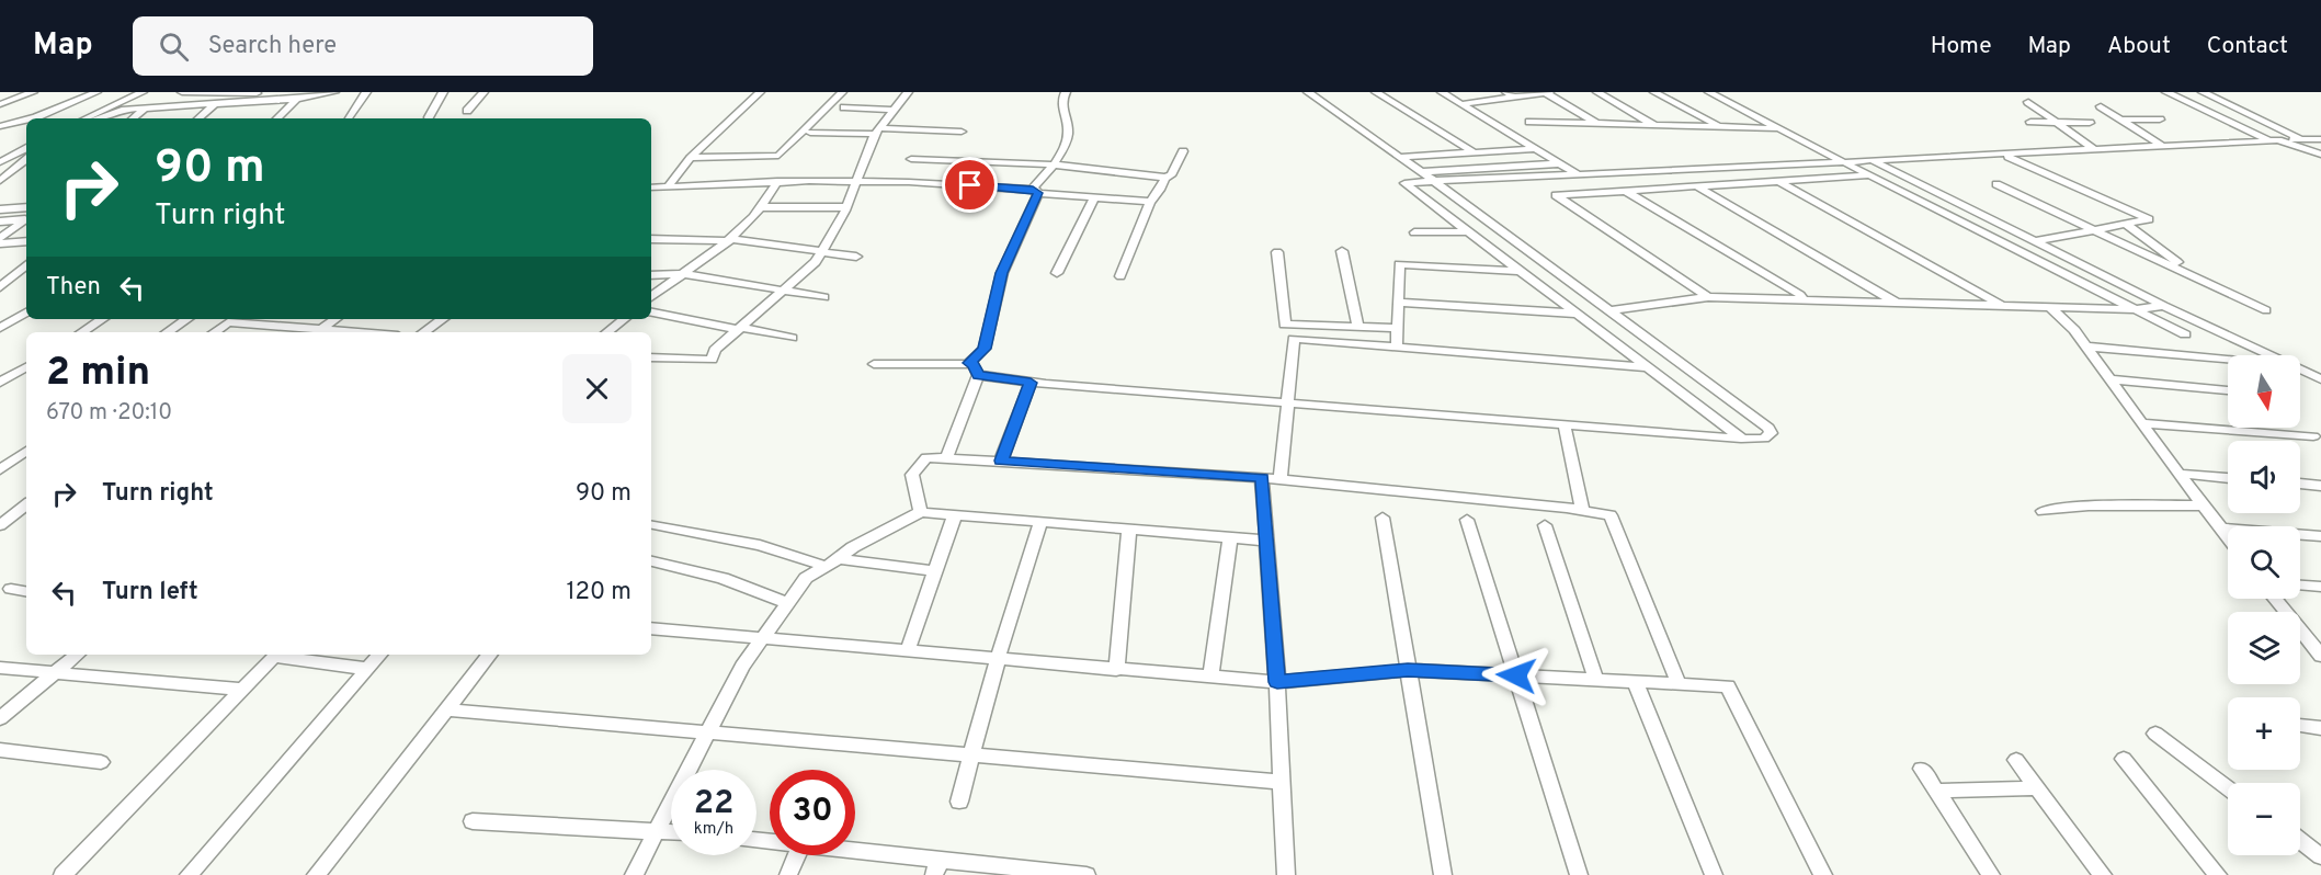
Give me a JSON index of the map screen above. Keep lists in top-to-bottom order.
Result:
{
  "north": "bottom",
  "page": {
    "header": "Map",
    "search": "Search here",
    "nav": [
      "Home",
      "Map",
      "About",
      "Contact"
    ],
    "turn": ["90 m", "Turn right"],
    "then": "Then",
    "heading": ["2 min", "670 m · 20:10"],
    "map_buttons": ["+", "−"],
    "list": [
      {
        "name": "Turn right",
        "value": "90 m"
      },
      {
        "name": "Turn left",
        "value": "120 m"
      }
    ],
    "speed": "22 km/h",
    "limit": "30"
  }
}
